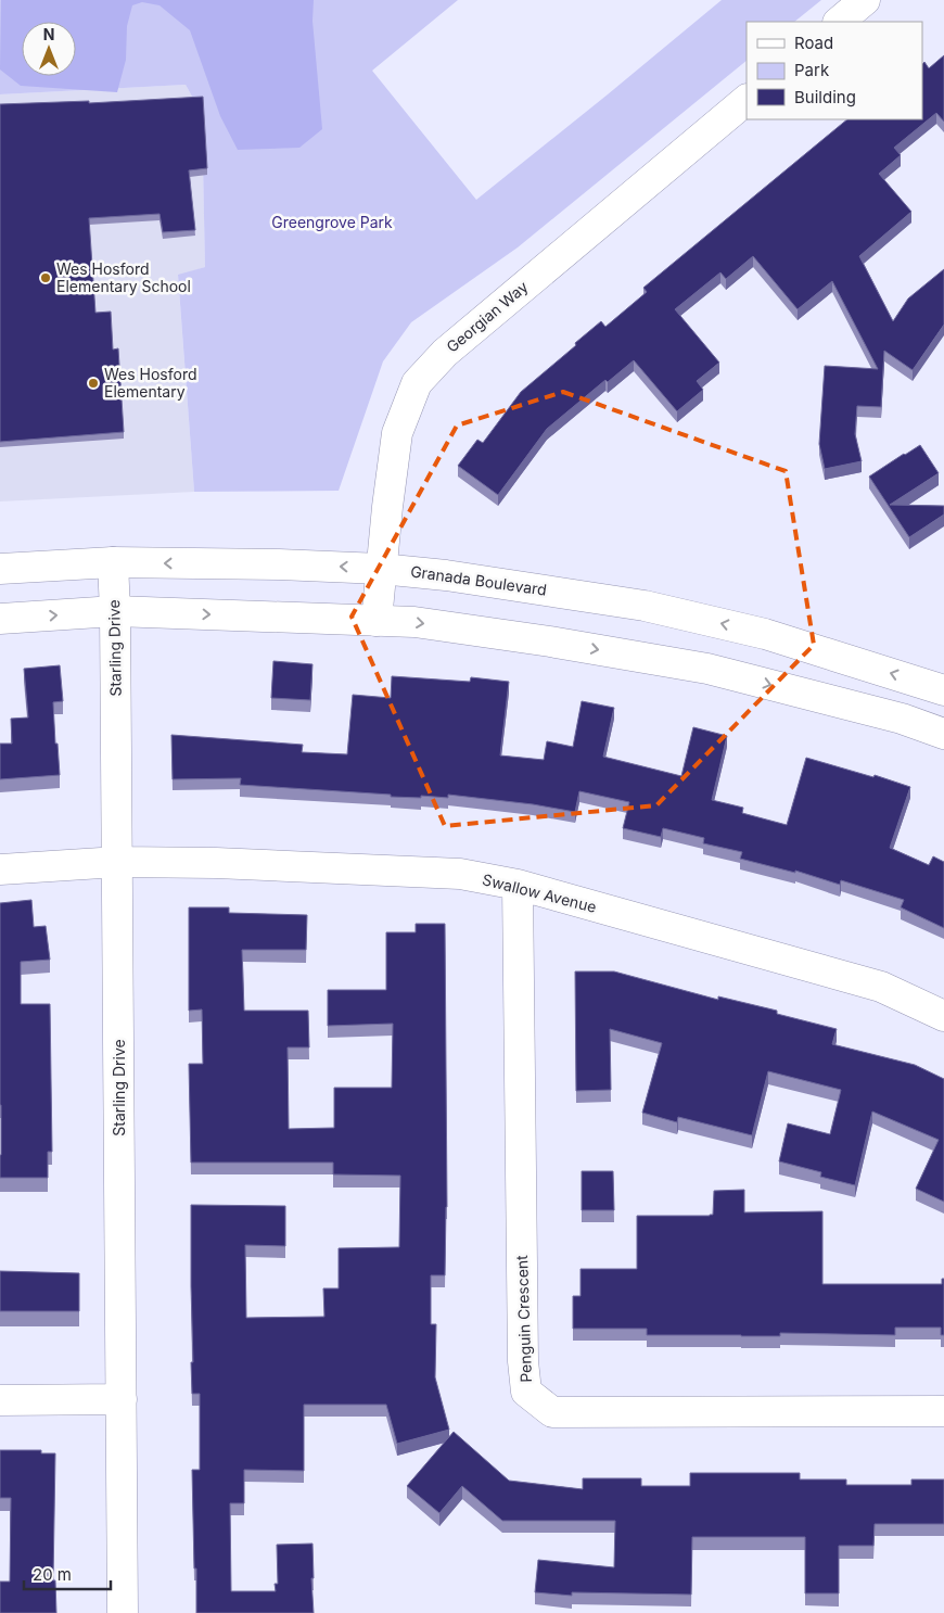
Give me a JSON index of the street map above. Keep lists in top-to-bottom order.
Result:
{
  "streets": {
    "street": [
      "Georgian Way",
      "Granada Boulevard",
      "Starling Drive",
      "Swallow Avenue",
      "Penguin Crescent"
    ]
  },
  "crossings": [
    ["Georgian Way", "Granada Boulevard"],
    ["Granada Boulevard", "Starling Drive"],
    ["Starling Drive", "Swallow Avenue"],
    ["Swallow Avenue", "Penguin Crescent"]
  ],
  "parks": ["Greengrove Park"],
  "places": ["Wes Hosford Elementary School", "Wes Hosford Elementary"],
  "legend": ["Road", "Park", "Building"],
  "scale_bar": "20 m",
  "north": "top"
}
